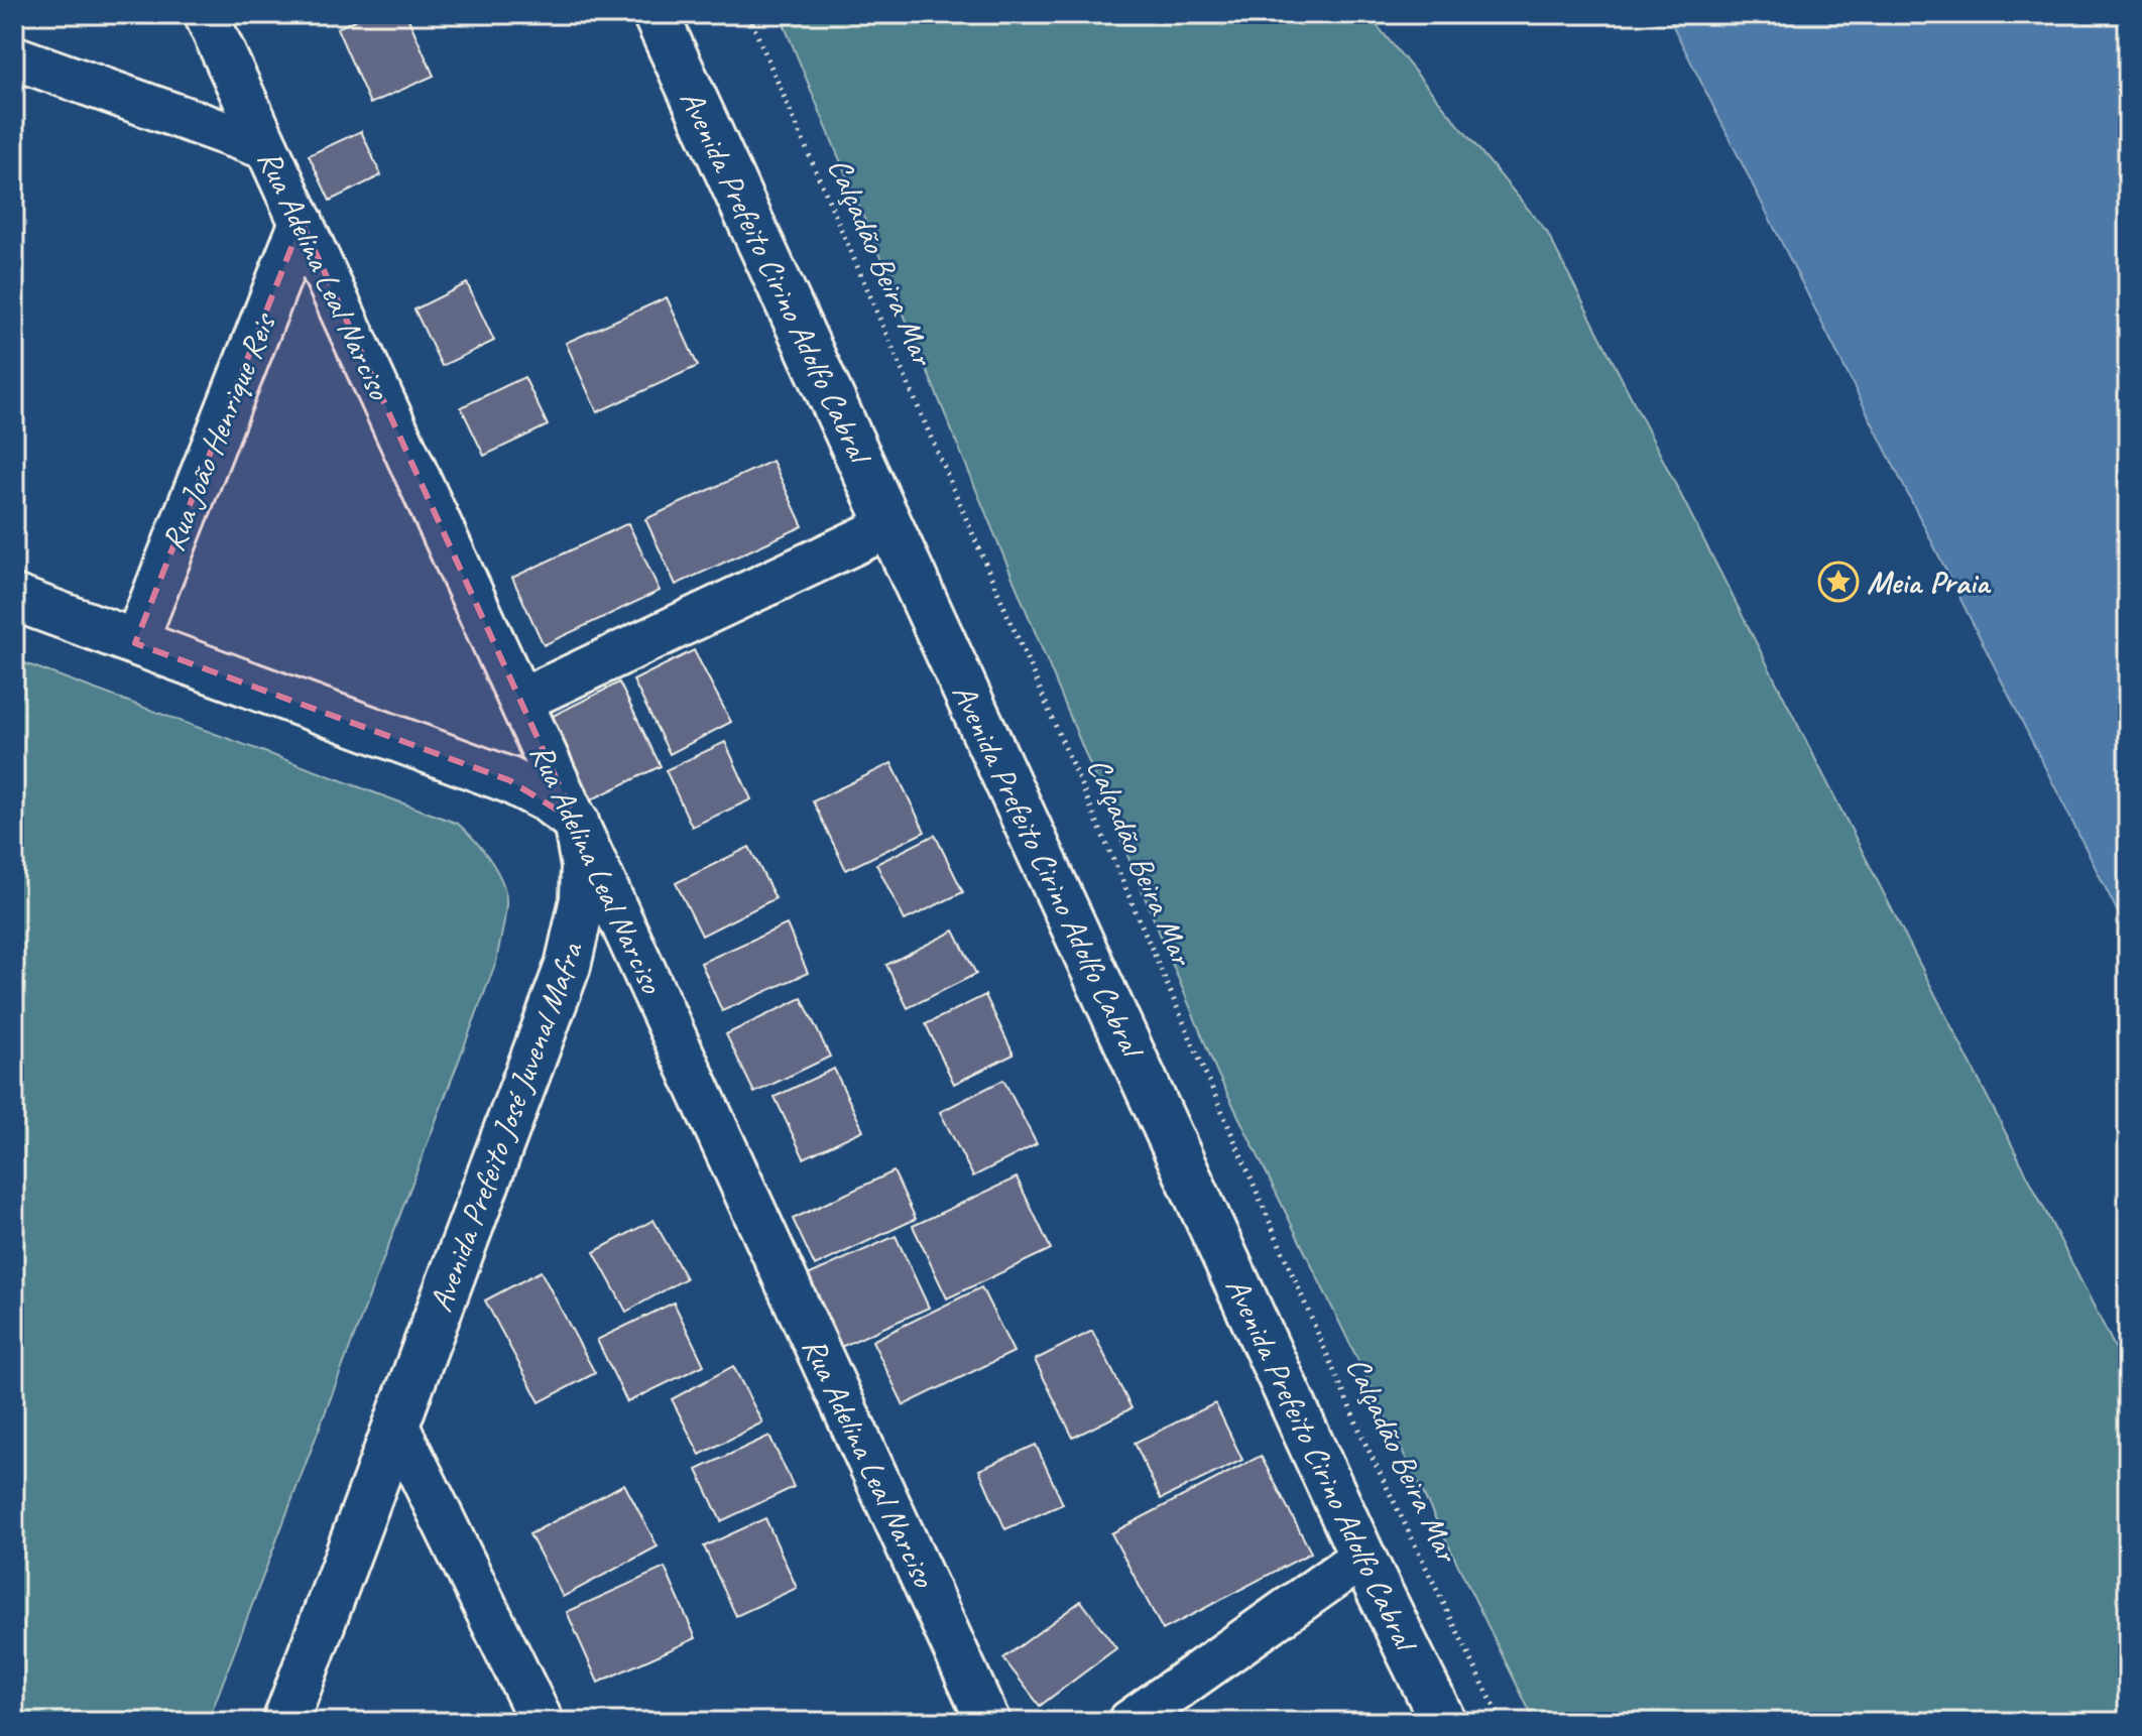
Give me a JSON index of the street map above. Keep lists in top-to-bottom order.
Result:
{
  "streets": {
    "main road": ["Avenida Prefeito Cirino Adolfo Cabral", "Avenida Prefeito José Juvenal Mafra"],
    "street": ["Rua Adelina Leal Narciso", "Rua João Henrique Reis"],
    "path": ["Calçadão Beira Mar"]
  },
  "crossings": [
    ["Rua Adelina Leal Narciso", "Rua João Henrique Reis"],
    ["Rua Adelina Leal Narciso", "Avenida Prefeito José Juvenal Mafra"]
  ],
  "places": {
    "place": ["Meia Praia"]
  }
}
